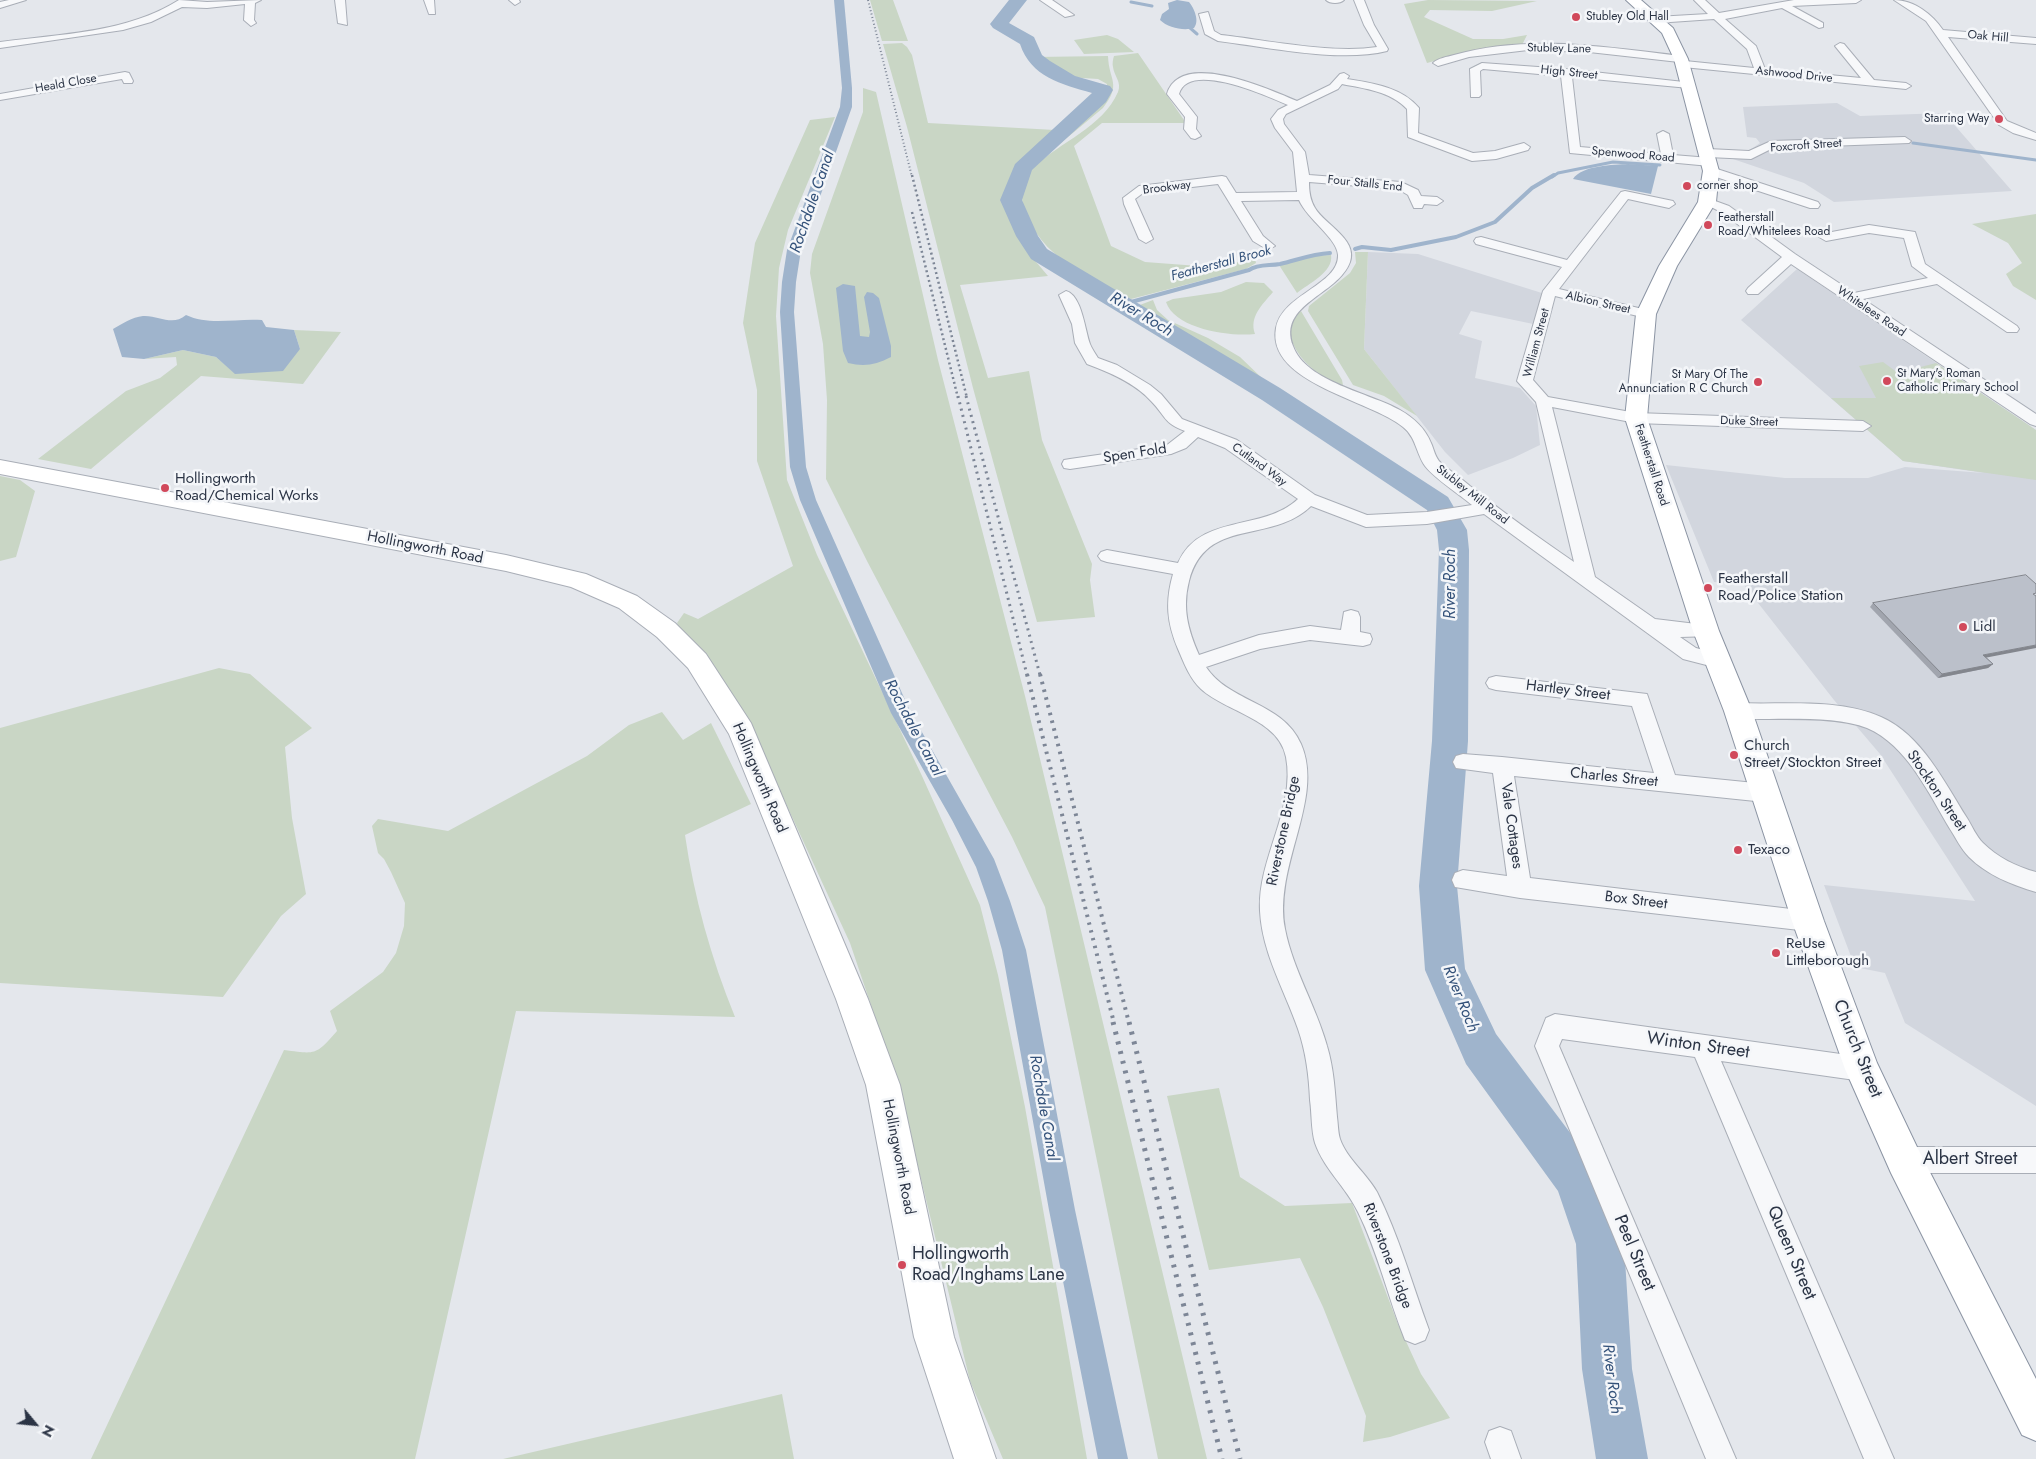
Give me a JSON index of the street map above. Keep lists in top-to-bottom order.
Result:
{
  "streets": {
    "main road": ["Featherstall Road", "Hollingworth Road", "Church Street"],
    "street": [
      "Oak Hill",
      "Stubley Lane",
      "High Street",
      "Ashwood Drive",
      "Heald Close",
      "Foxcroft Street",
      "Spenwood Road",
      "Four Stalls End",
      "Brookway",
      "Albion Street",
      "Whitelees Road",
      "William Street",
      "Duke Street",
      "Spen Fold",
      "Cutland Way",
      "Stubley Mill Road",
      "Hartley Street",
      "Charles Street",
      "Stockton Street",
      "Vale Cottages",
      "Riverstone Bridge",
      "Box Street",
      "Winton Street",
      "Albert Street",
      "Peel Street",
      "Queen Street"
    ]
  },
  "crossings": [
    ["Stubley Lane", "Ashwood Drive"],
    ["Stubley Lane", "Featherstall Road"],
    ["High Street", "Spenwood Road"],
    ["High Street", "Featherstall Road"],
    ["Ashwood Drive", "Featherstall Road"],
    ["Foxcroft Street", "Spenwood Road"],
    ["Foxcroft Street", "Featherstall Road"],
    ["Spenwood Road", "Featherstall Road"],
    ["Four Stalls End", "Stubley Mill Road"],
    ["Albion Street", "William Street"],
    ["Albion Street", "Featherstall Road"],
    ["Whitelees Road", "Featherstall Road"],
    ["William Street", "Duke Street"],
    ["William Street", "Stubley Mill Road"],
    ["Duke Street", "Featherstall Road"],
    ["Spen Fold", "Cutland Way"],
    ["Cutland Way", "Stubley Mill Road"],
    ["Cutland Way", "Riverstone Bridge"],
    ["Featherstall Road", "Stubley Mill Road"],
    ["Featherstall Road", "Church Street"],
    ["Stubley Mill Road", "Church Street"],
    ["Hartley Street", "Charles Street"],
    ["Charles Street", "Vale Cottages"],
    ["Charles Street", "Church Street"],
    ["Stockton Street", "Church Street"],
    ["Vale Cottages", "Box Street"],
    ["Box Street", "Church Street"],
    ["Winton Street", "Church Street"],
    ["Winton Street", "Peel Street"],
    ["Winton Street", "Queen Street"],
    ["Church Street", "Albert Street"]
  ],
  "water": ["Rochdale Canal", "Featherstall Brook", "River Roch"],
  "places": [
    "Stubley Old Hall",
    "Starring Way",
    "corner shop",
    "Featherstall Road/Whitelees Road",
    "St Mary's Roman Catholic Primary School",
    "St Mary Of The Annunciation R C Church",
    "Hollingworth Road/Chemical Works",
    "Featherstall Road/Police Station",
    "Lidl",
    "Church Street/Stockton Street",
    "Texaco",
    "ReUse Littleborough",
    "Hollingworth Road/Inghams Lane"
  ],
  "north": "bottom right"
}
